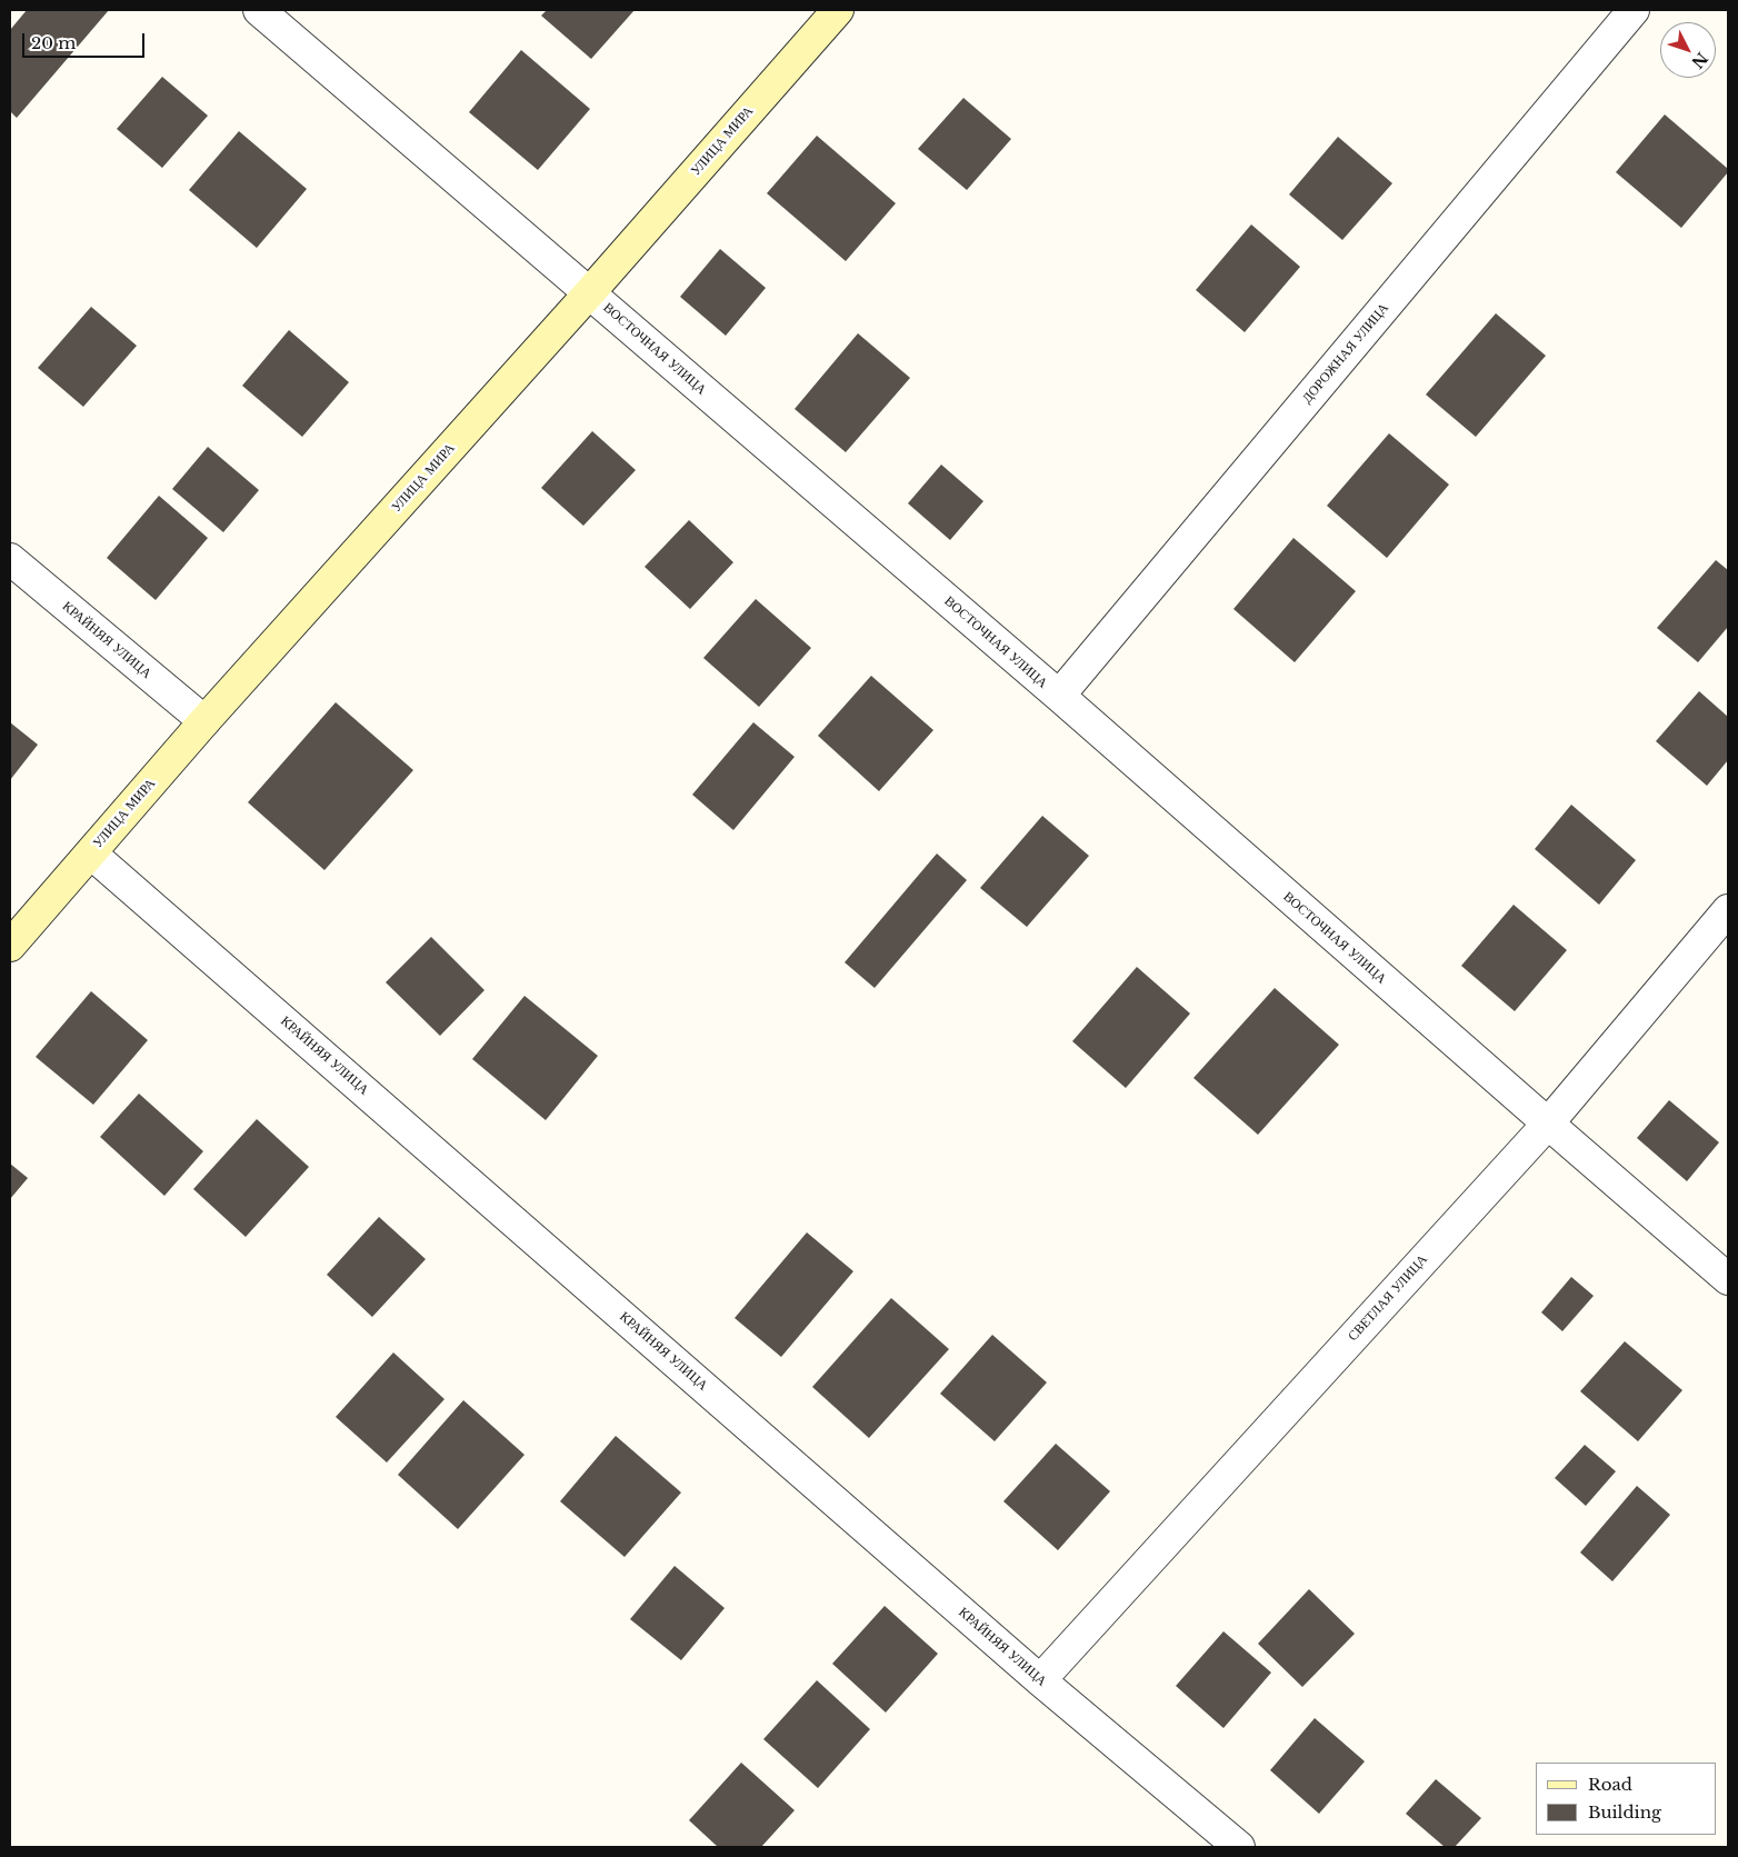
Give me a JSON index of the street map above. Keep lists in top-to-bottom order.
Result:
{
  "streets": {
    "street": [
      "УЛИЦА МИРА",
      "ВОСТОЧНАЯ УЛИЦА",
      "ДОРОЖНАЯ УЛИЦА",
      "КРАЙНЯЯ УЛИЦА",
      "СВЕТЛАЯ УЛИЦА"
    ]
  },
  "crossings": [
    ["УЛИЦА МИРА", "ВОСТОЧНАЯ УЛИЦА"],
    ["УЛИЦА МИРА", "КРАЙНЯЯ УЛИЦА"],
    ["ВОСТОЧНАЯ УЛИЦА", "ДОРОЖНАЯ УЛИЦА"],
    ["ВОСТОЧНАЯ УЛИЦА", "СВЕТЛАЯ УЛИЦА"],
    ["КРАЙНЯЯ УЛИЦА", "СВЕТЛАЯ УЛИЦА"]
  ],
  "legend": ["Road", "Building"],
  "scale_bar": "20 m",
  "north": "bottom right"
}
